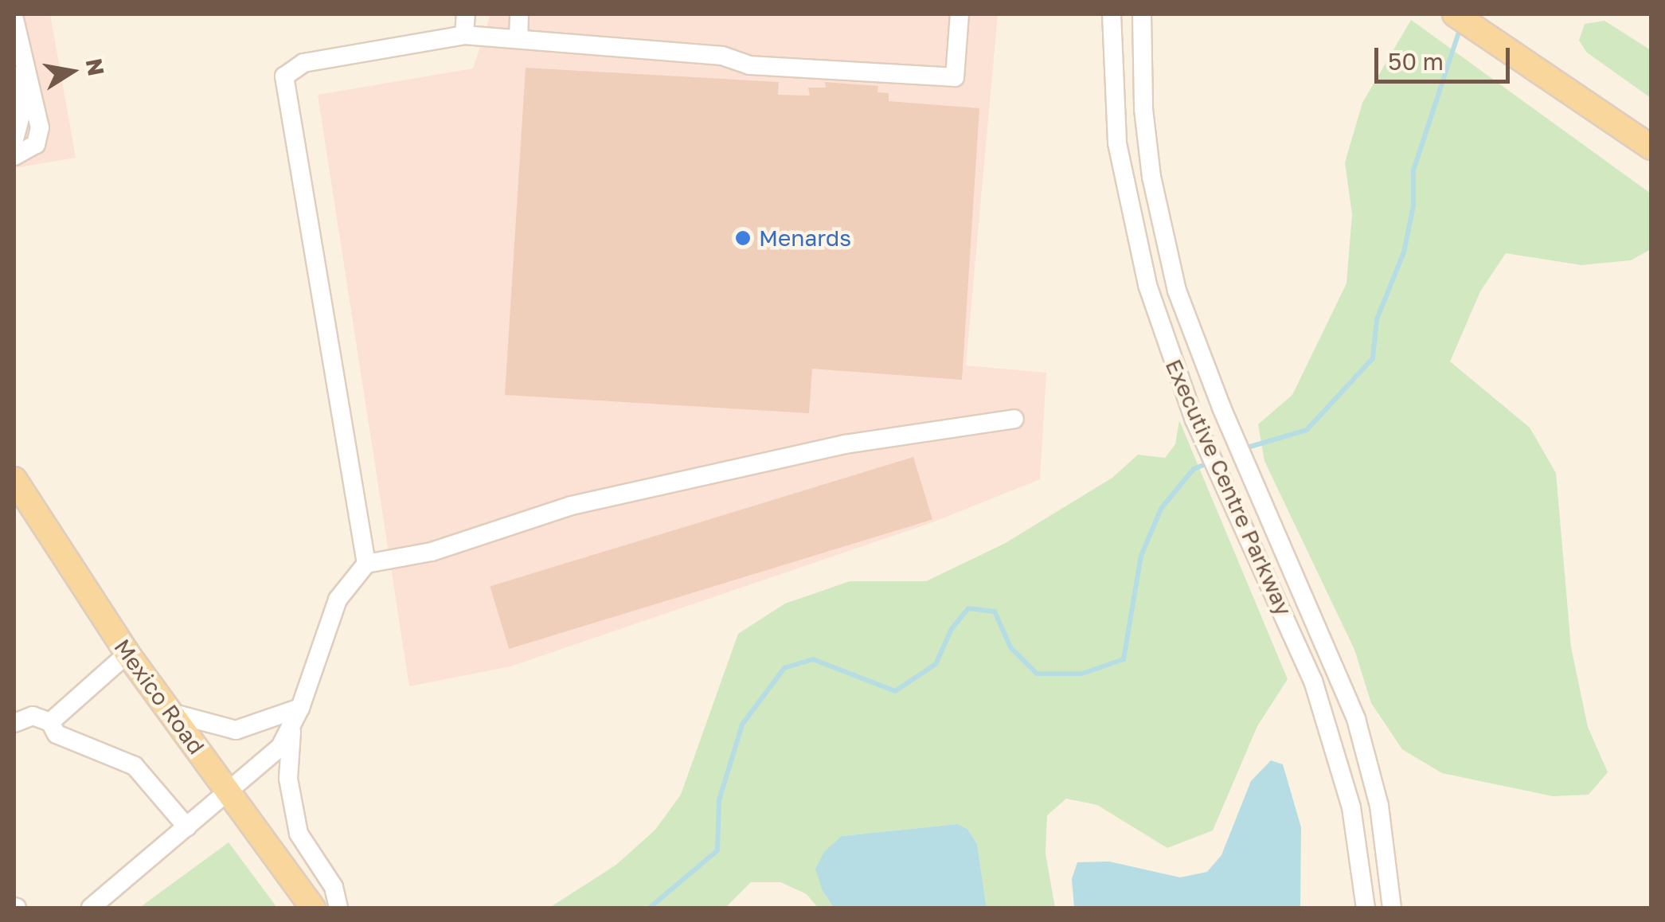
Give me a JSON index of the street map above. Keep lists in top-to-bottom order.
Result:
{
  "streets": {
    "main road": ["Mexico Road"],
    "street": ["Executive Centre Parkway"]
  },
  "places": ["Menards"],
  "scale_bar": "50 m",
  "north": "right"
}
